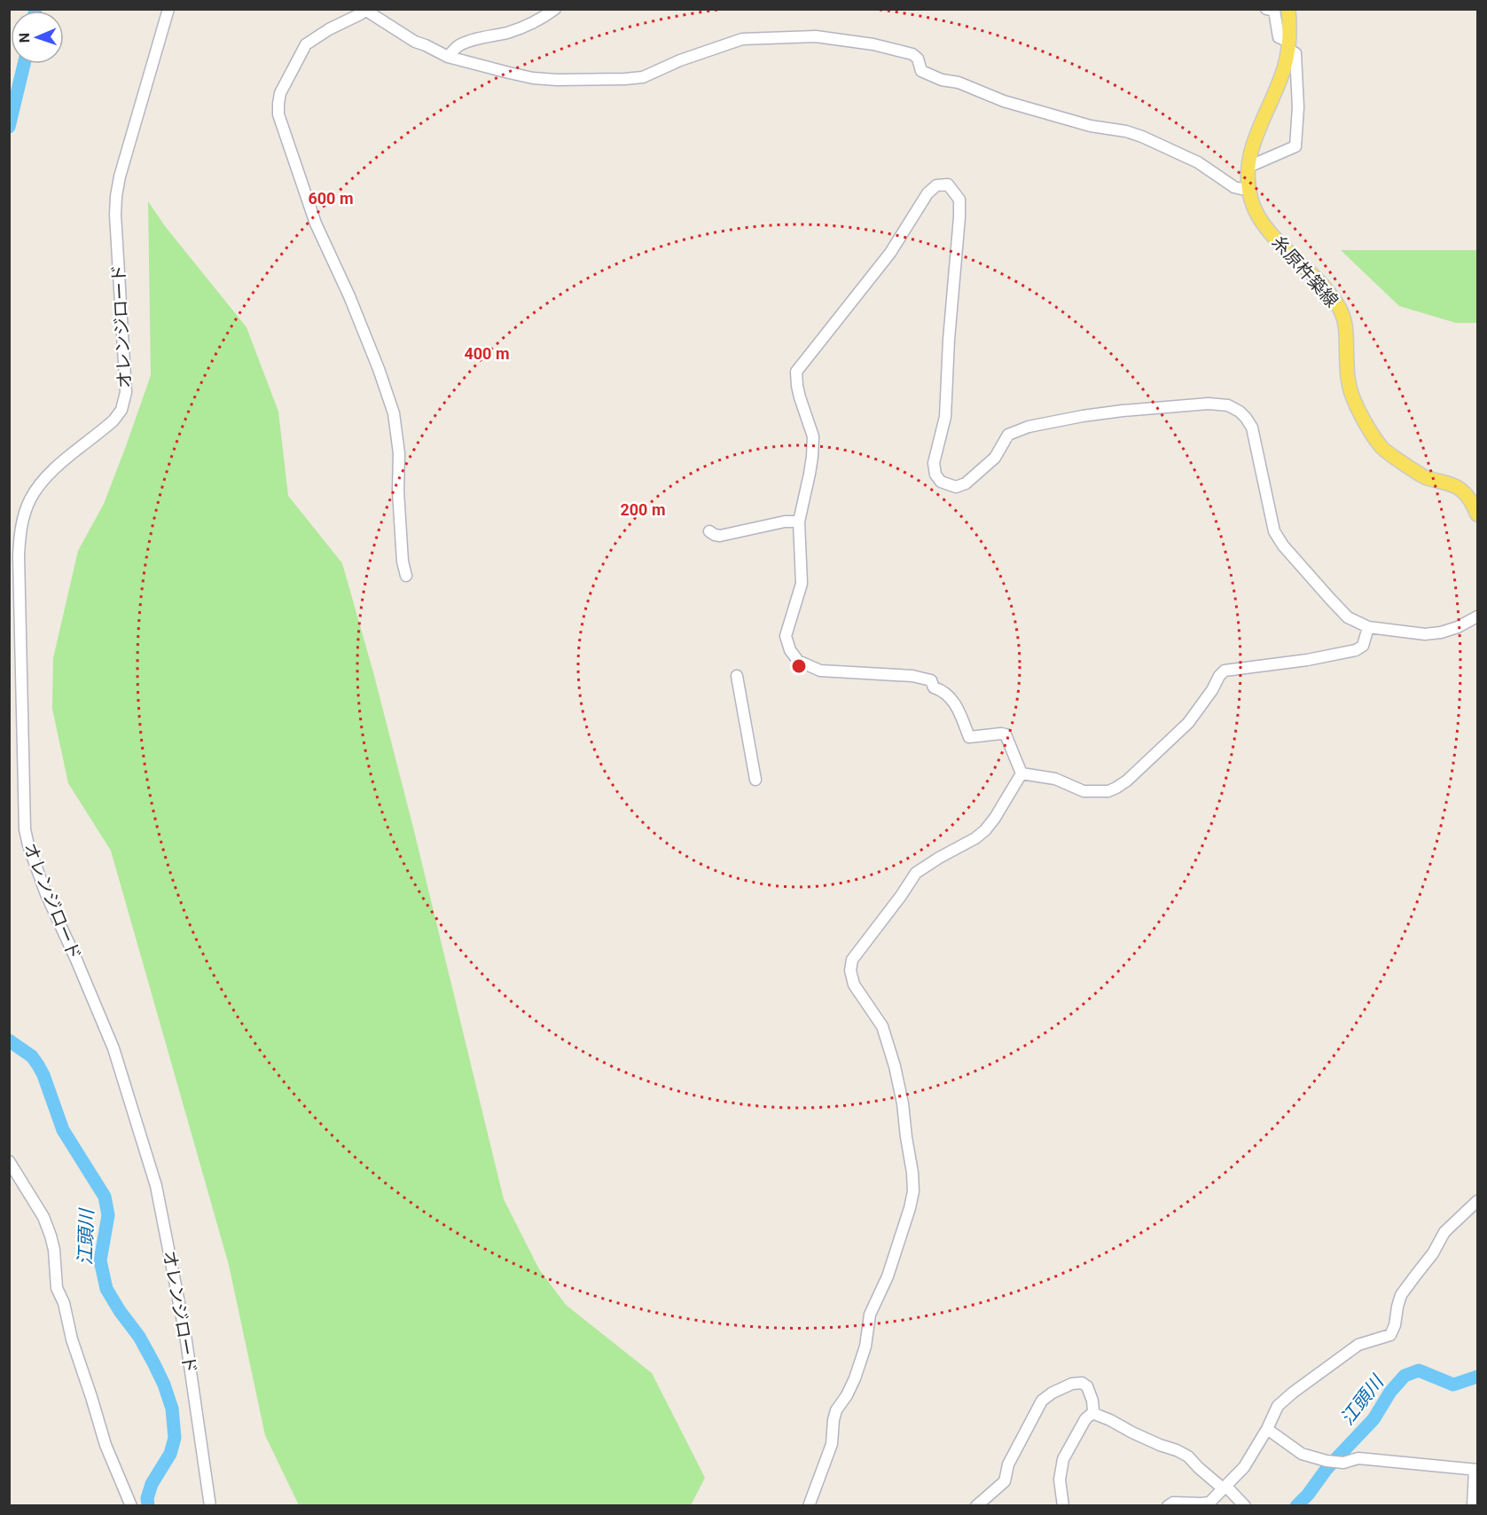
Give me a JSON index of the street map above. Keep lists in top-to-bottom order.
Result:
{
  "streets": {
    "main road": ["糸原杵築線"],
    "street": ["オレンジロード"]
  },
  "water": ["江頭川"],
  "north": "left",
  "rings": ["600 m", "400 m", "200 m"]
}
